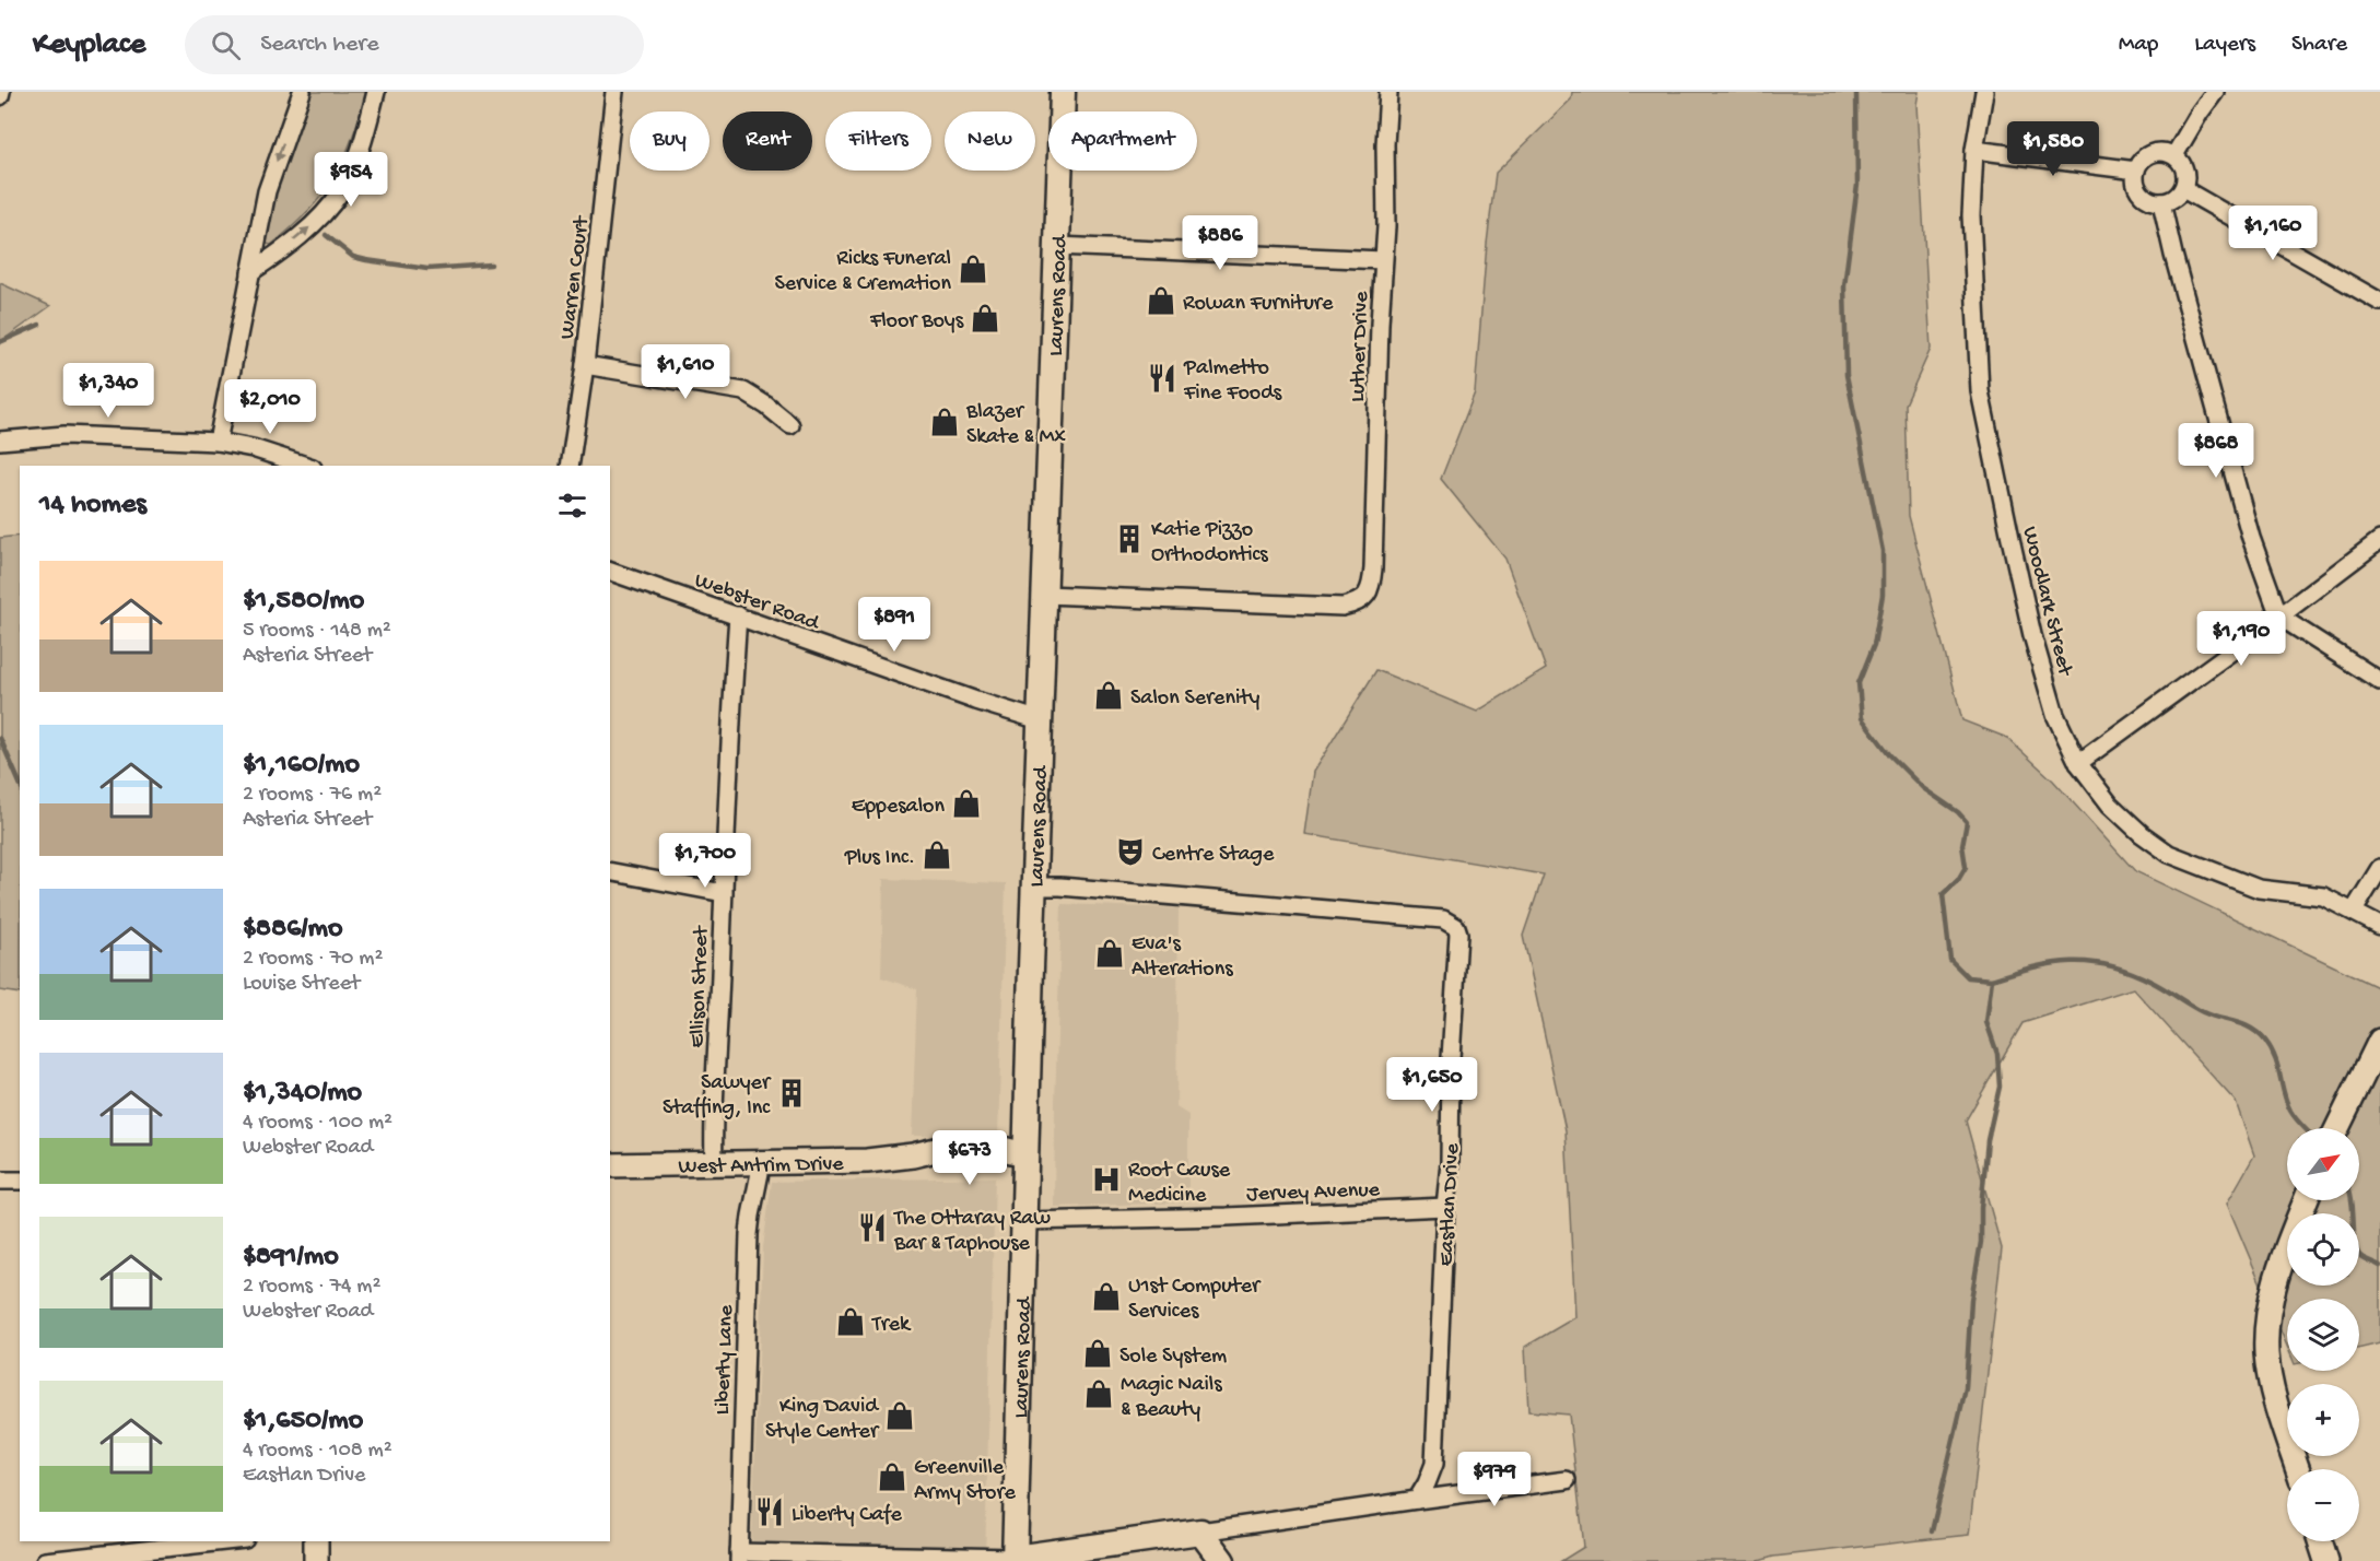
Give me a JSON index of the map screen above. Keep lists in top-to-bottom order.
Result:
{
  "streets": {
    "main road": ["Laurens Road"],
    "street": [
      "Warren Court",
      "Luther Drive",
      "Webster Road",
      "Woodlark Street",
      "Ellison Street",
      "West Antrim Drive",
      "Jervey Avenue",
      "Eastlan Drive",
      "Liberty Lane"
    ]
  },
  "crossings": [
    ["Laurens Road", "Luther Drive"],
    ["Laurens Road", "Webster Road"],
    ["Laurens Road", "West Antrim Drive"],
    ["Laurens Road", "Jervey Avenue"],
    ["Laurens Road", "Eastlan Drive"],
    ["Webster Road", "Ellison Street"],
    ["Ellison Street", "West Antrim Drive"],
    ["West Antrim Drive", "Liberty Lane"],
    ["Jervey Avenue", "Eastlan Drive"]
  ],
  "places": {
    "shop": [
      "Ricks Funeral Service & Cremation",
      "Rowan Furniture",
      "Floor Boys",
      "Blazer Skate & Mx",
      "Salon Serenity",
      "Eppesalon",
      "Plus Inc.",
      "Eva's Alterations",
      "U1st Computer Services",
      "Trek",
      "Sole System",
      "Magic Nails & Beauty",
      "King David Style Center",
      "Greenville Army Store"
    ],
    "restaurant": ["Palmetto Fine Foods", "The Ottaray Raw Bar & Taphouse", "Liberty Cafe"],
    "building": ["Katie Pizzo Orthodontics", "Sawyer Staffing, Inc"],
    "theatre": ["Centre Stage"],
    "hospital": ["Root Cause Medicine"]
  },
  "north": "top right",
  "page": {
    "header": "Keyplace",
    "search": "Search here",
    "nav": ["Map", "Layers", "Share"],
    "chip": [
      "Buy",
      "Rent",
      "Filters",
      "New",
      "Apartment"
    ],
    "price": [
      "$1,580",
      "$954",
      "$1,160",
      "$886",
      "$1,610",
      "$1,340",
      "$2,010",
      "$868",
      "$891",
      "$1,190",
      "$1,700",
      "$1,650",
      "$673",
      "$979"
    ],
    "heading": "14 homes",
    "list": [
      {
        "name": "$1,580/mo",
        "note": "5 rooms · 148 m² · Asteria Street"
      },
      {
        "name": "$1,160/mo",
        "note": "2 rooms · 76 m² · Asteria Street"
      },
      {
        "name": "$886/mo",
        "note": "2 rooms · 70 m² · Louise Street"
      },
      {
        "name": "$1,340/mo",
        "note": "4 rooms · 100 m² · Webster Road"
      },
      {
        "name": "$891/mo",
        "note": "2 rooms · 74 m² · Webster Road"
      },
      {
        "name": "$1,650/mo",
        "note": "4 rooms · 108 m² · Eastlan Drive"
      }
    ],
    "map_buttons": ["+", "−"]
  }
}
